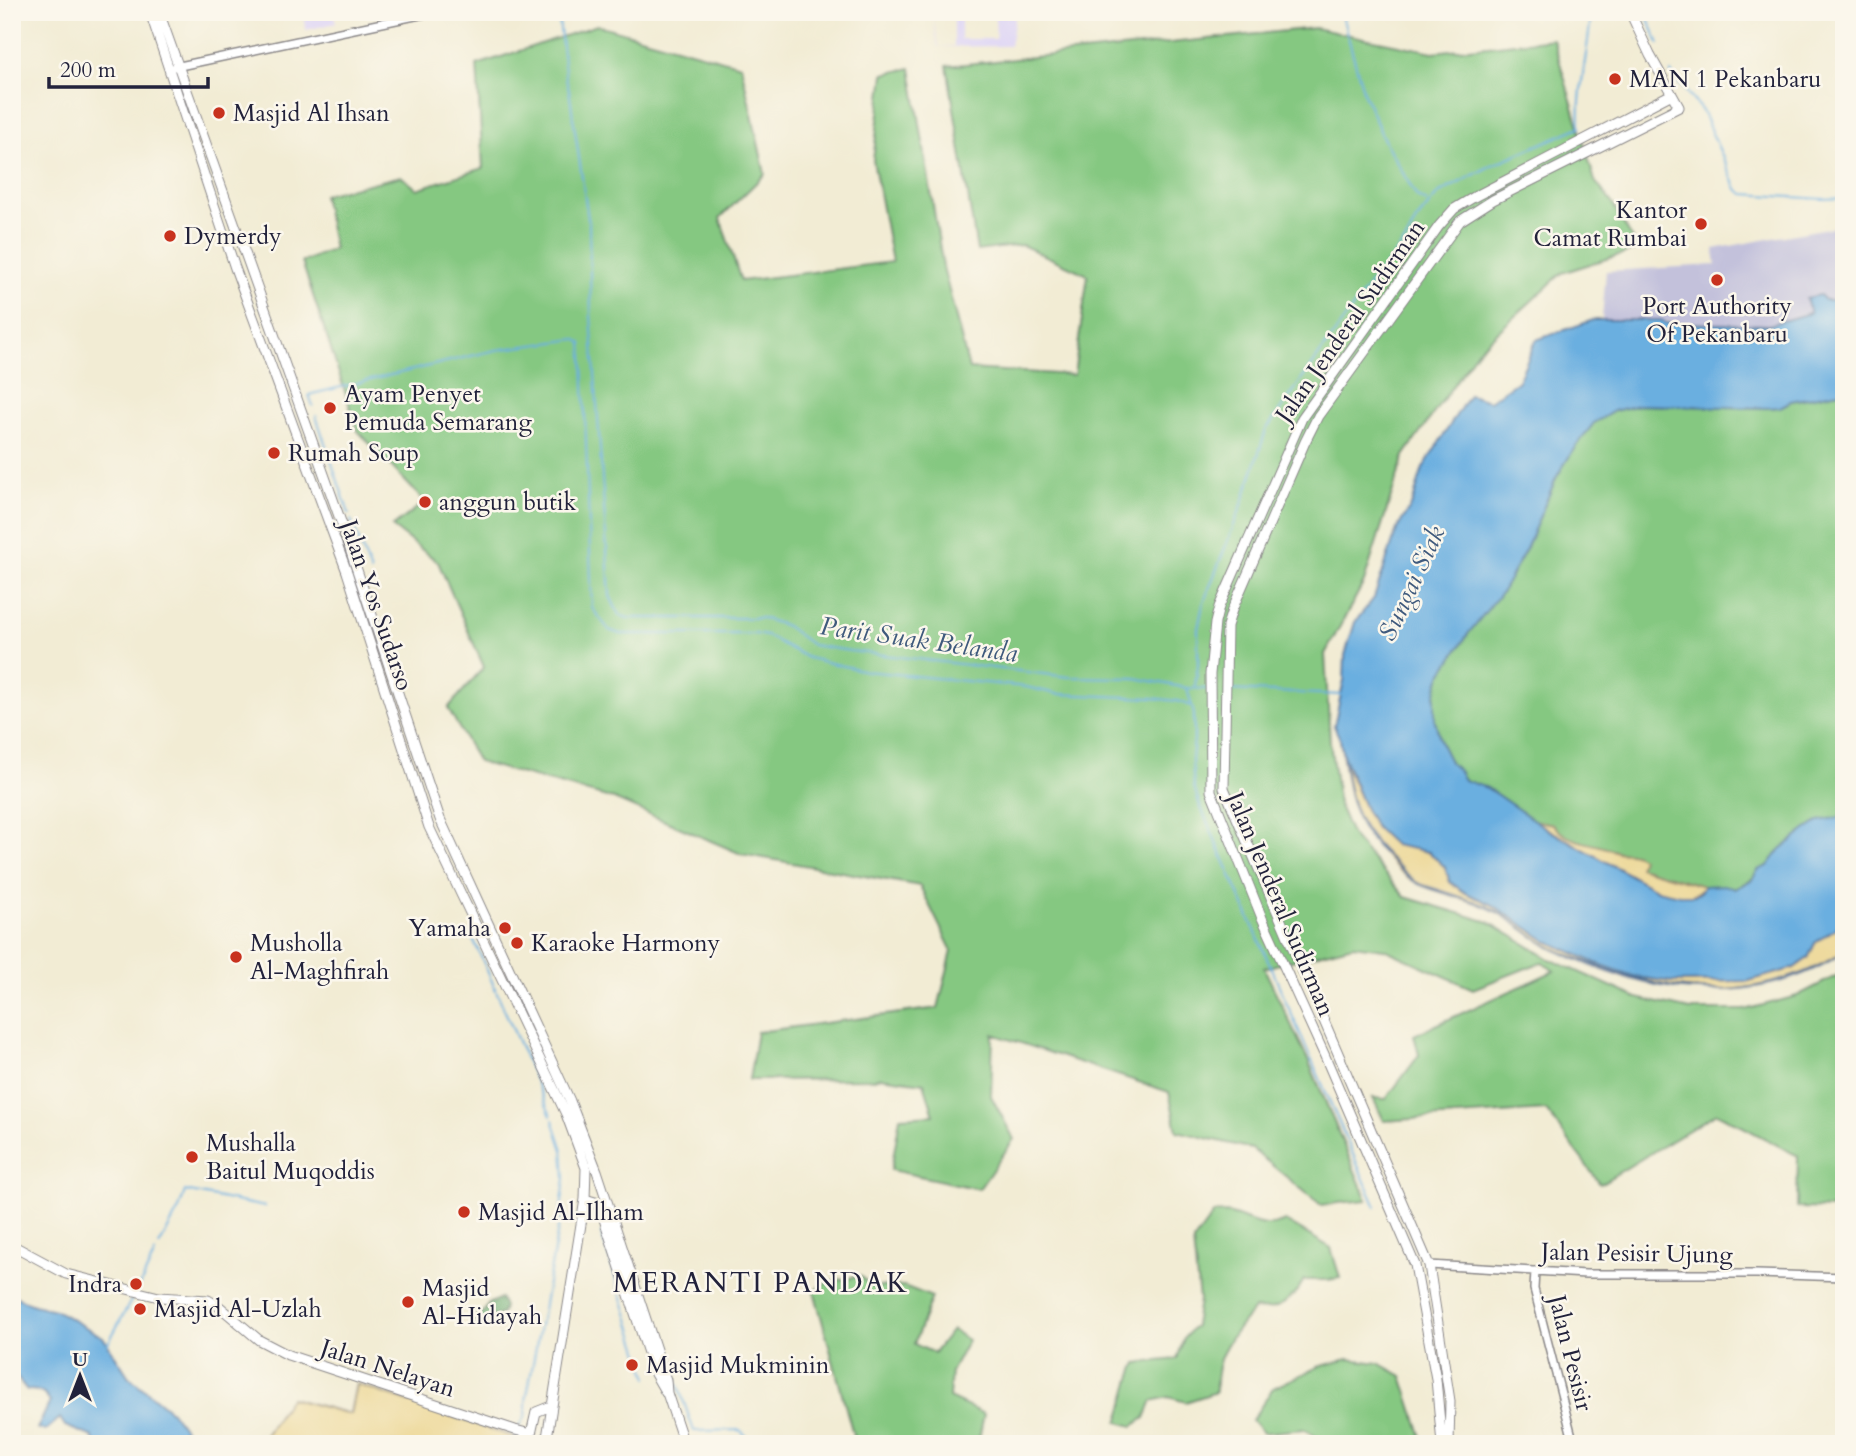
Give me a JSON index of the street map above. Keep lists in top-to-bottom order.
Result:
{
  "streets": {
    "main road": ["Jalan Jenderal Sudirman", "Jalan Yos Sudarso", "Jalan Nelayan"],
    "street": ["Jalan Pesisir Ujung", "Jalan Pesisir"]
  },
  "crossings": [
    ["Jalan Jenderal Sudirman", "Jalan Pesisir Ujung"],
    ["Jalan Yos Sudarso", "Jalan Nelayan"],
    ["Jalan Pesisir Ujung", "Jalan Pesisir"]
  ],
  "districts": ["MERANTI PANDAK"],
  "water": ["Sungai Siak", "Parit Suak Belanda"],
  "places": [
    "MAN 1 Pekanbaru",
    "Masjid Al Ihsan",
    "Kantor Camat Rumbai",
    "Dymerdy",
    "Port Authority Of Pekanbaru",
    "Ayam Penyet Pemuda Semarang",
    "Rumah Soup",
    "anggun butik",
    "Yamaha",
    "Karaoke Harmony",
    "Musholla Al-Maghfirah",
    "Mushalla Baitul Muqoddis",
    "Masjid Al-Ilham",
    "Indra",
    "Masjid Al-Hidayah",
    "Masjid Al-Uzlah",
    "Masjid Mukminin"
  ],
  "scale_bar": "200 m",
  "north": "top"
}
